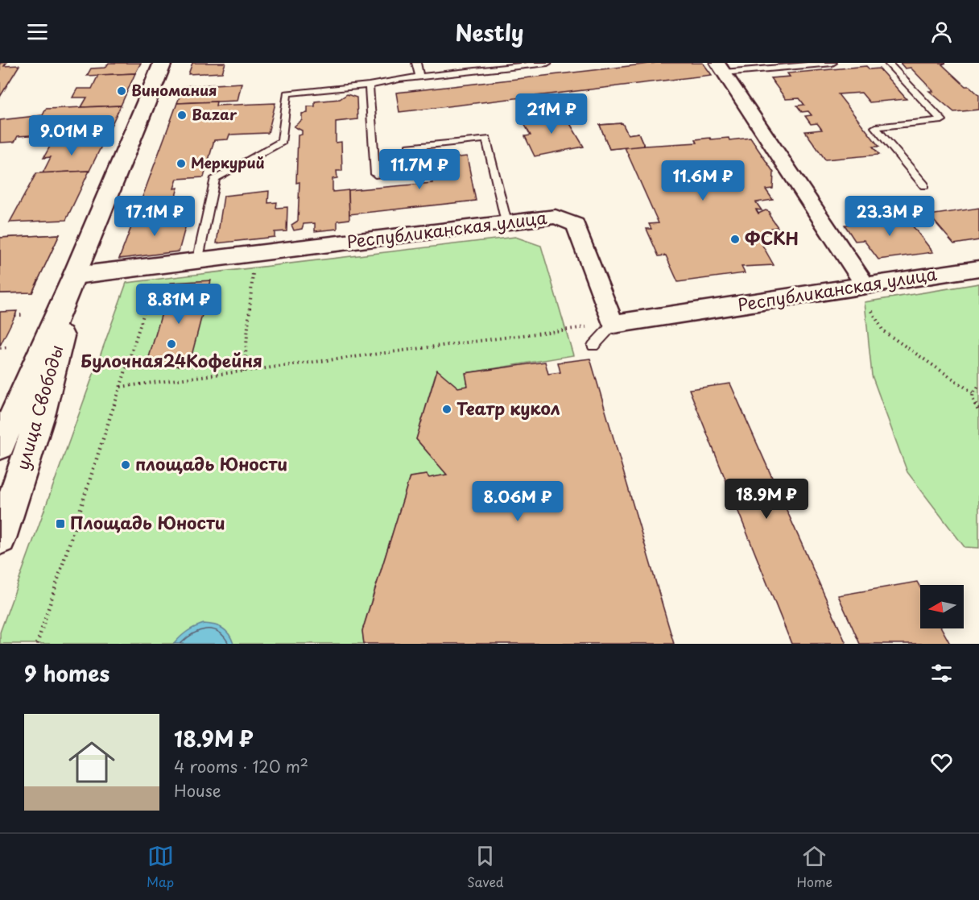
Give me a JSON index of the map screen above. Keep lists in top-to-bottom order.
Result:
{
  "streets": {
    "main road": ["улица Свободы"],
    "street": ["Республиканская улица"]
  },
  "crossings": [
    ["Республиканская улица", "улица Свободы"]
  ],
  "places": {
    "other": [
      "Виномания",
      "Bazar",
      "Меркурий",
      "ФСКН",
      "Булочная24Кофейня",
      "Театр кукол",
      "площадь Юности"
    ],
    "transit": ["Площадь Юности"]
  },
  "north": "left",
  "page": {
    "header": "Nestly",
    "price": [
      "21M ₽",
      "9.01M ₽",
      "11.7M ₽",
      "11.6M ₽",
      "17.1M ₽",
      "23.3M ₽",
      "8.81M ₽",
      "18.9M ₽",
      "8.06M ₽"
    ],
    "heading": "9 homes",
    "list": [
      {
        "name": "18.9M ₽",
        "note": "4 rooms · 120 m² · House"
      }
    ],
    "tabs": ["Map", "Saved", "Home"]
  }
}
